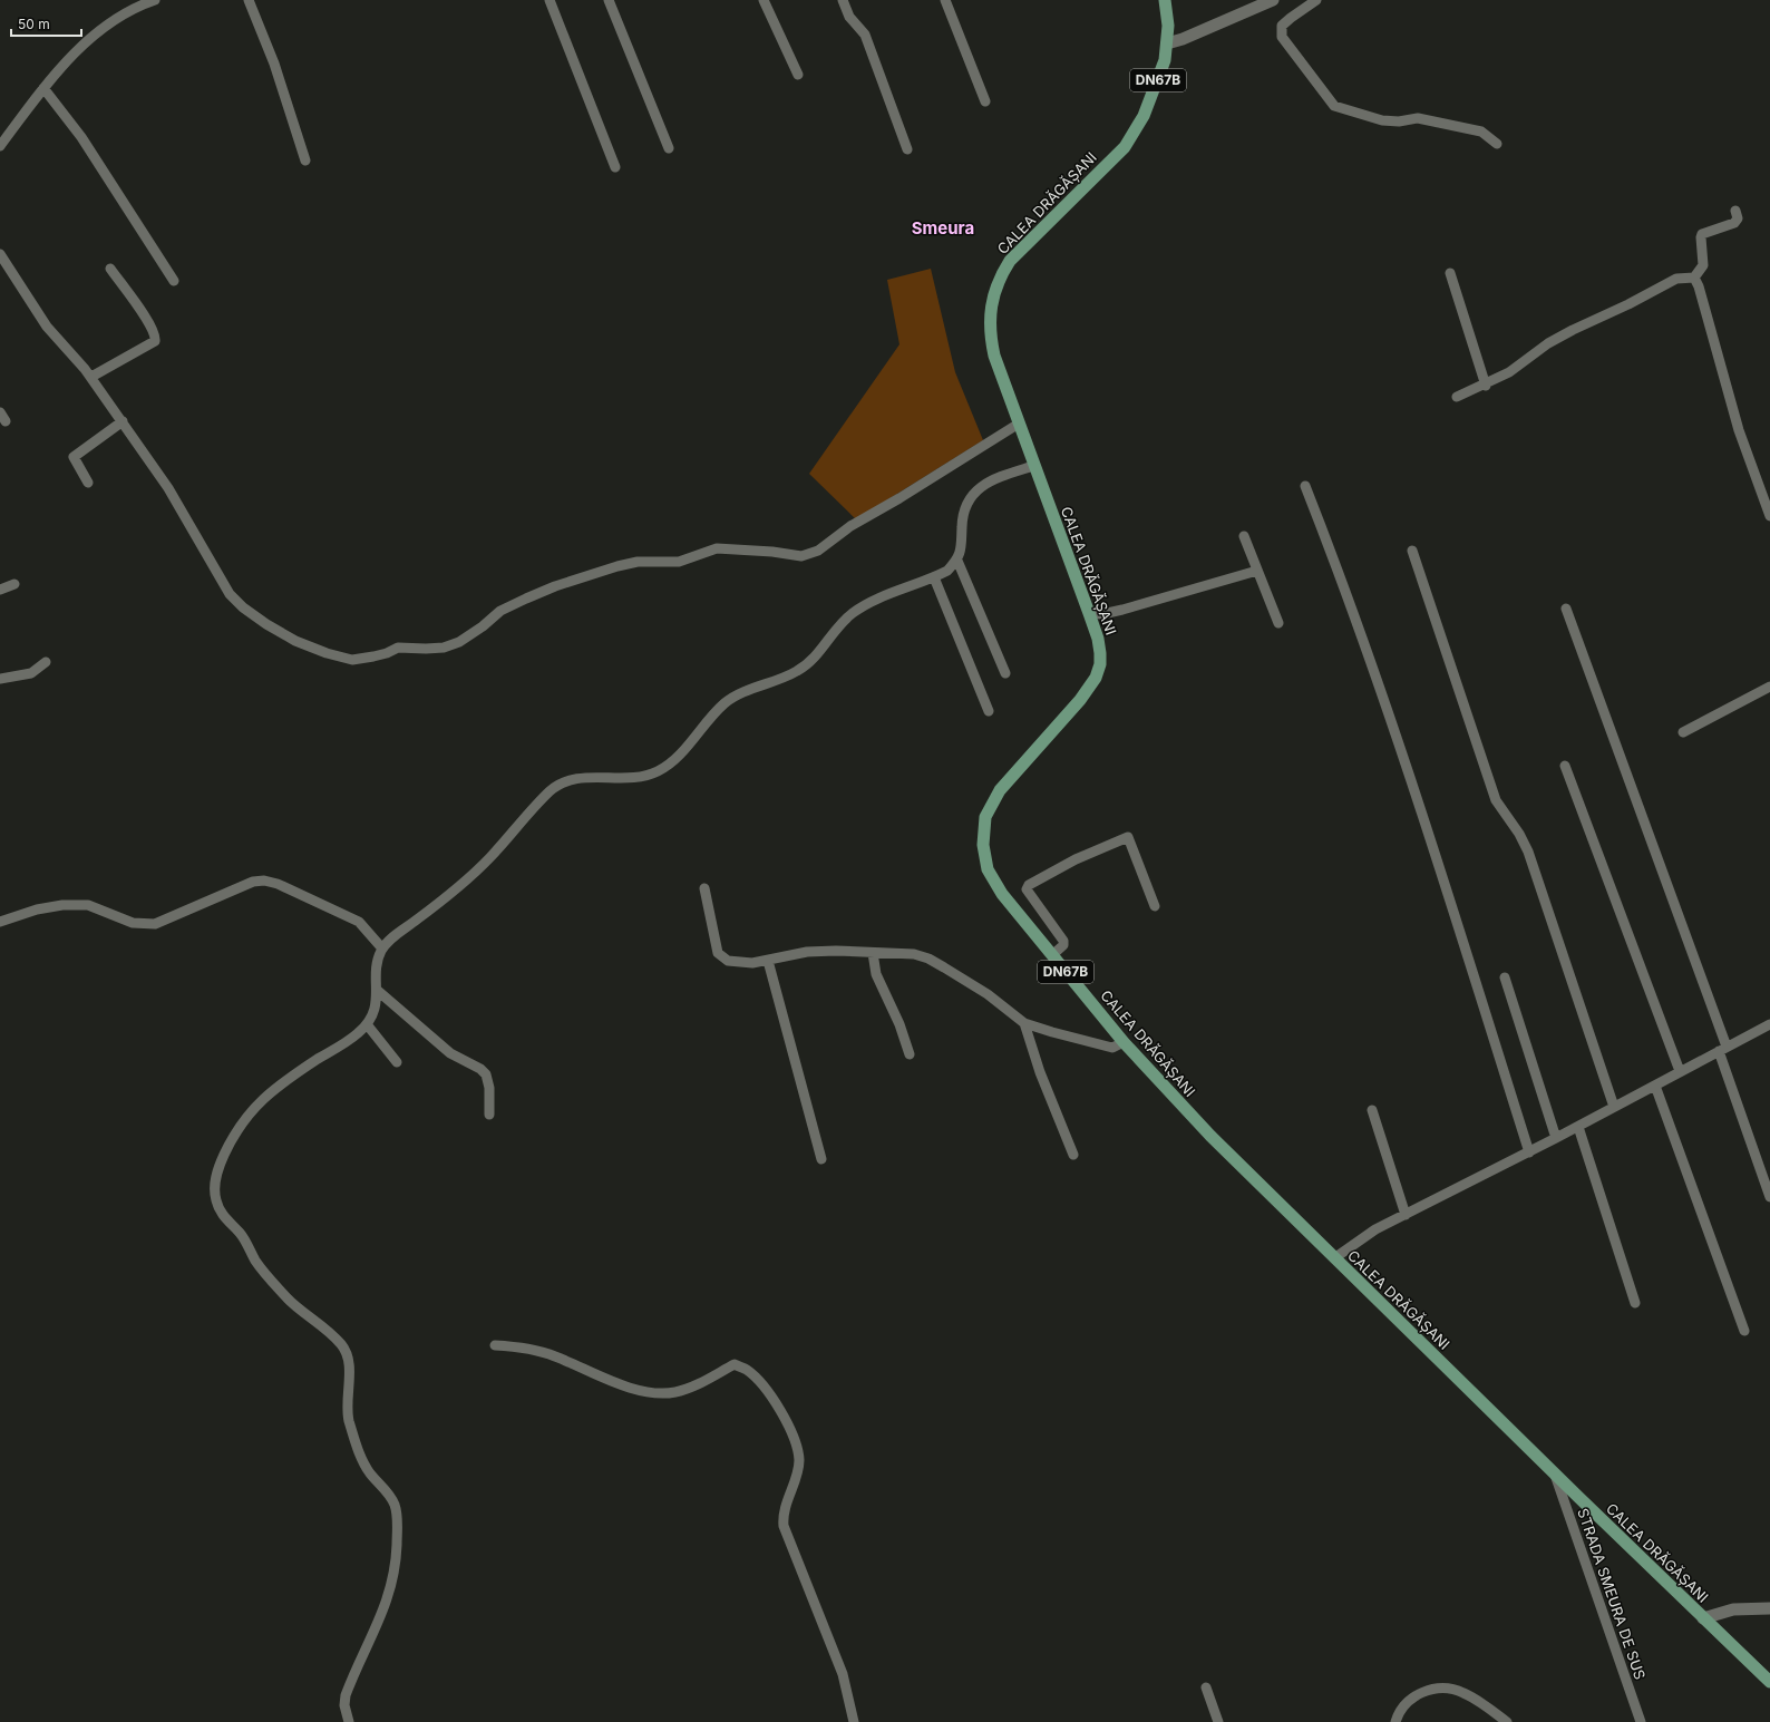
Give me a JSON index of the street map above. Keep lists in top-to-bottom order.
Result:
{
  "streets": {
    "main road": ["DN67B", "CALEA DRĂGĂȘANI"],
    "street": ["STRADA SMEURA DE SUS"]
  },
  "crossings": [
    ["DN67B", "CALEA DRĂGĂȘANI"],
    ["CALEA DRĂGĂȘANI", "STRADA SMEURA DE SUS"]
  ],
  "districts": ["Smeura"],
  "scale_bar": "50 m"
}
